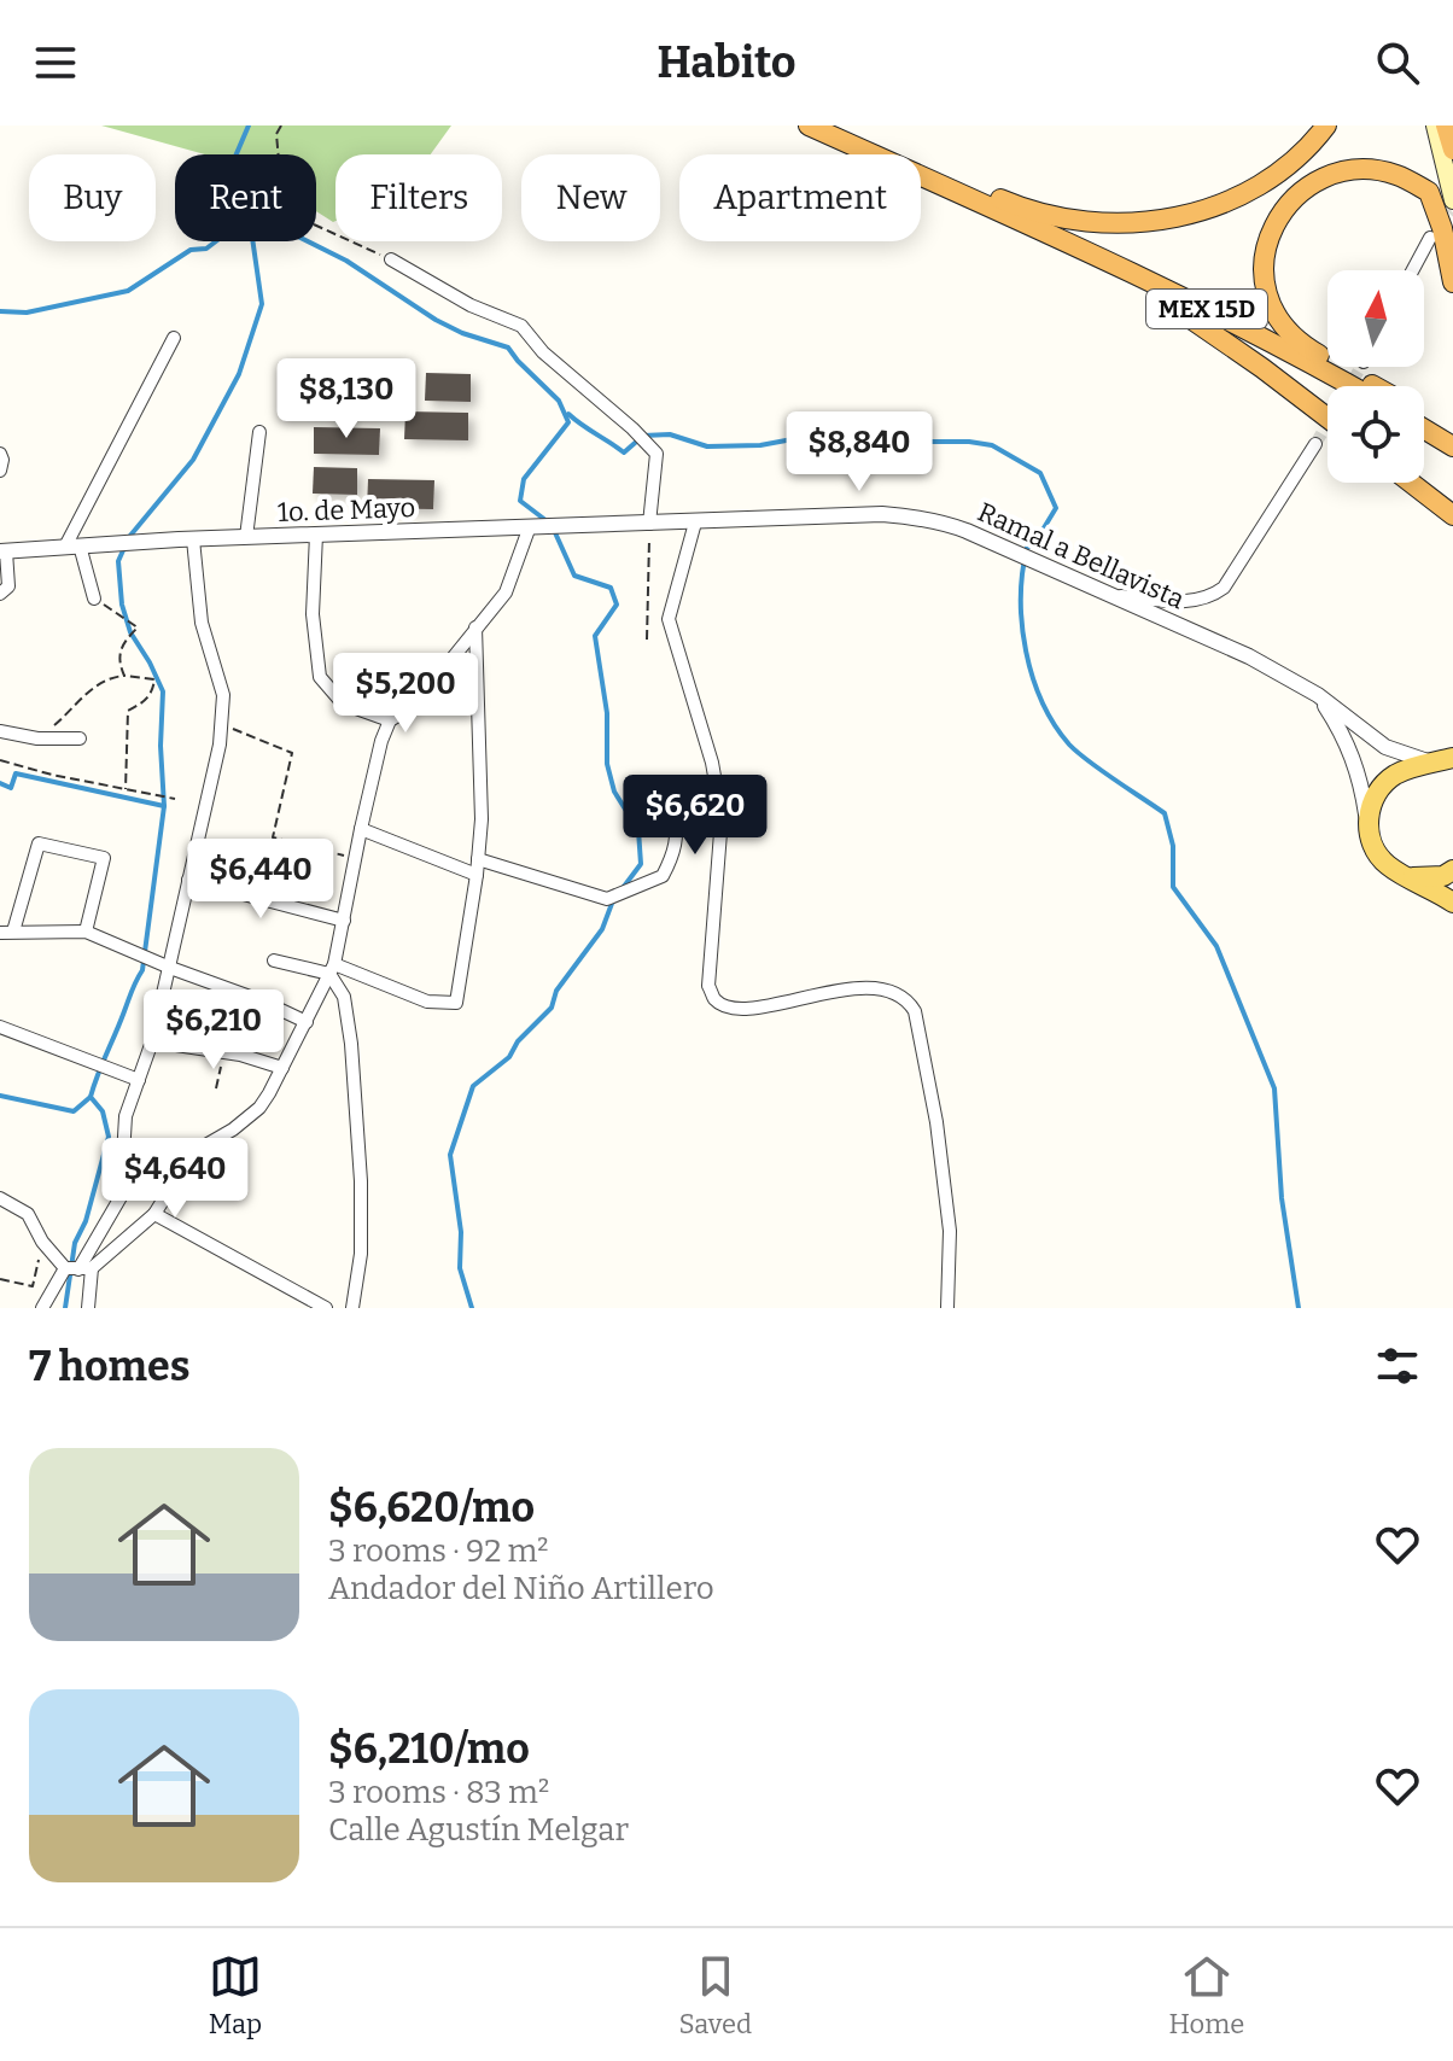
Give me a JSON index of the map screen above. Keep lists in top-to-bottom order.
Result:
{
  "streets": {
    "highway": ["MEX 15D"],
    "street": ["1o. de Mayo", "Ramal a Bellavista"]
  },
  "crossings": [
    ["1o. de Mayo", "Ramal a Bellavista"]
  ],
  "north": "top",
  "page": {
    "header": "Habito",
    "chip": [
      "Buy",
      "Rent",
      "Filters",
      "New",
      "Apartment"
    ],
    "price": [
      "$8,130",
      "$8,840",
      "$5,200",
      "$6,620",
      "$6,440",
      "$6,210",
      "$4,640"
    ],
    "heading": "7 homes",
    "list": [
      {
        "name": "$6,620/mo",
        "note": "3 rooms · 92 m² · Andador del Niño Artillero"
      },
      {
        "name": "$6,210/mo",
        "note": "3 rooms · 83 m² · Calle Agustín Melgar"
      }
    ],
    "tabs": ["Map", "Saved", "Home"]
  }
}
